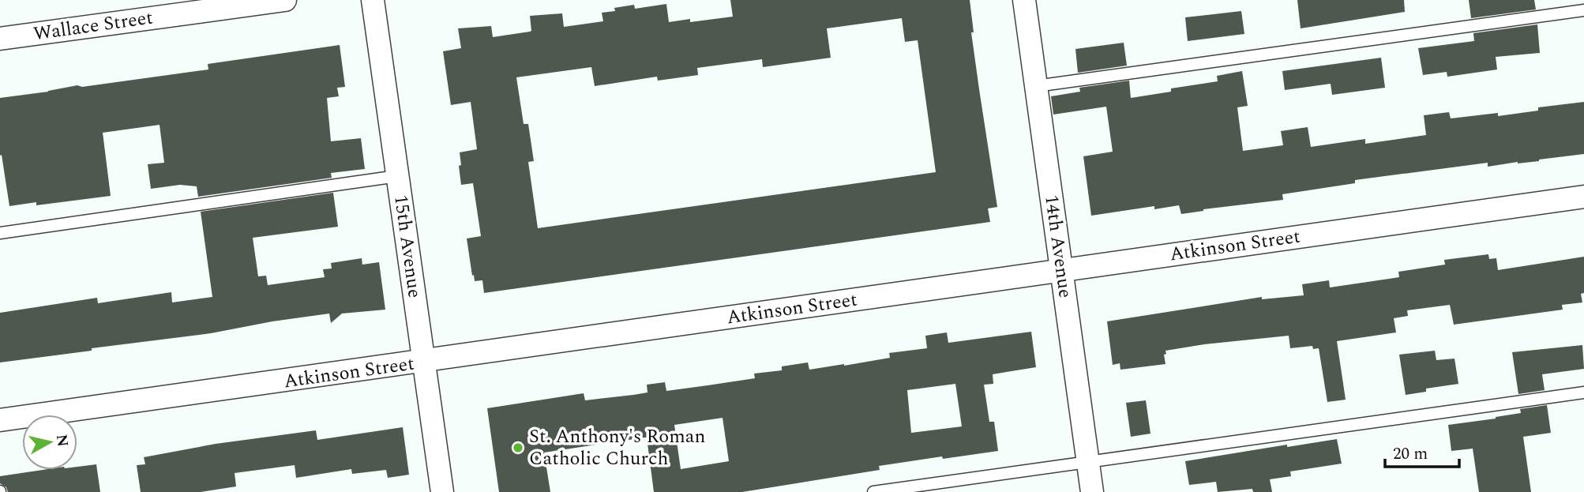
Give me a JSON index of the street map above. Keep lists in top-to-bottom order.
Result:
{
  "streets": {
    "street": [
      "Wallace Street",
      "Atkinson Street",
      "15th Avenue",
      "14th Avenue"
    ]
  },
  "crossings": [
    ["Atkinson Street", "15th Avenue"],
    ["Atkinson Street", "14th Avenue"]
  ],
  "places": ["St. Anthony's Roman Catholic Church"],
  "scale_bar": "20 m",
  "north": "right"
}
